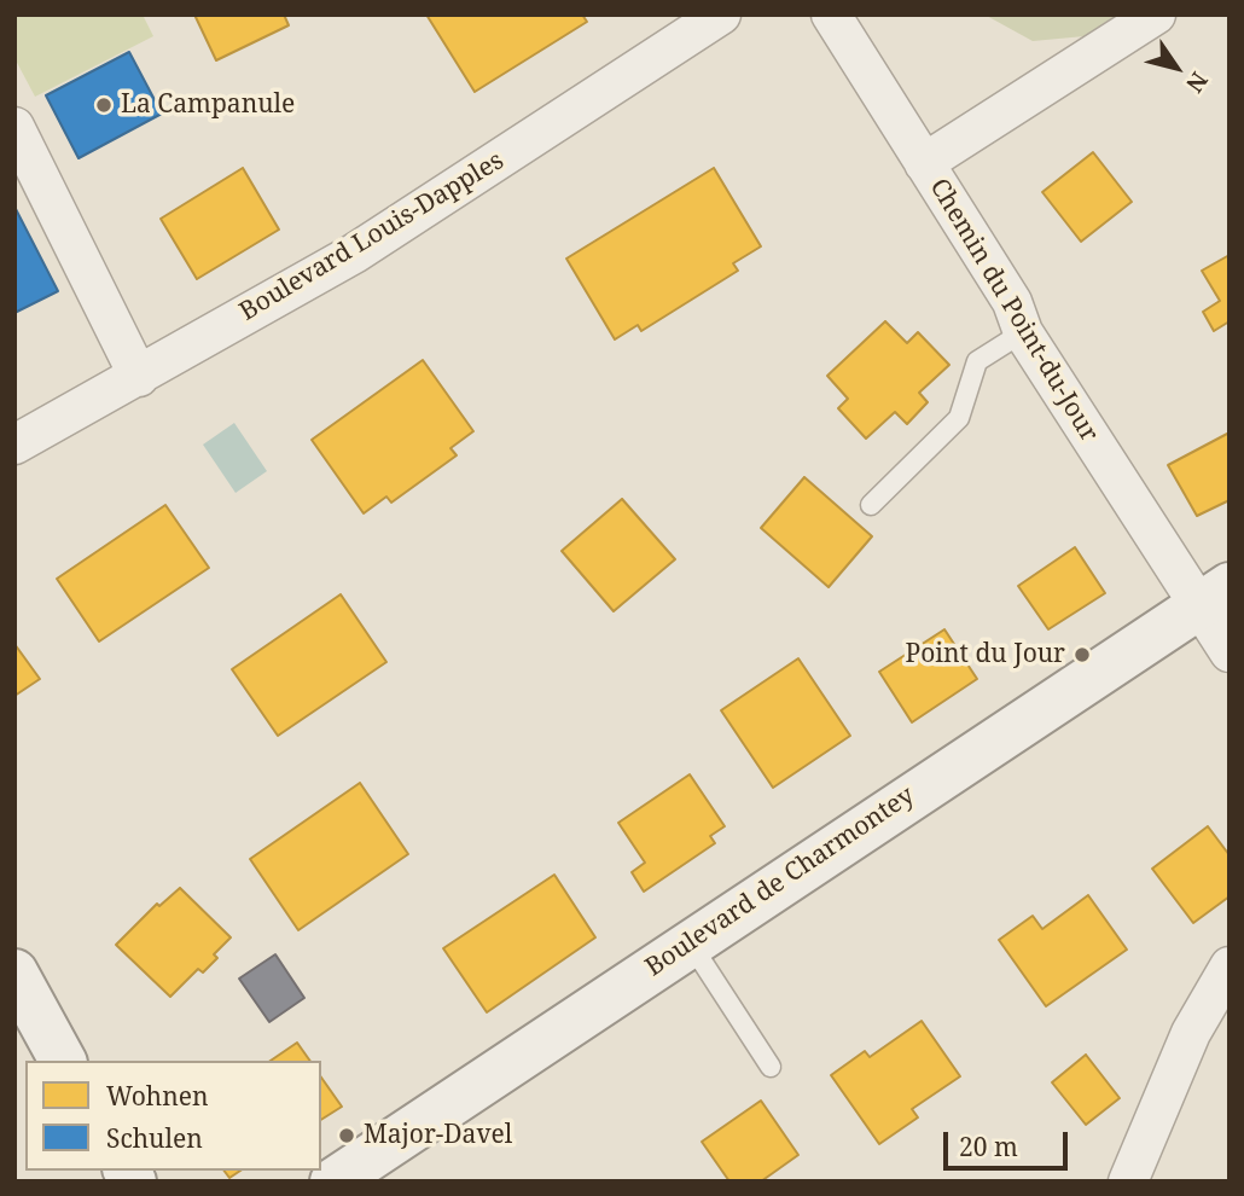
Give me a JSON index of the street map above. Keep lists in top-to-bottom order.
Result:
{
  "streets": {
    "street": ["Boulevard Louis-Dapples", "Chemin du Point-du-Jour", "Boulevard de Charmontey"]
  },
  "crossings": [
    ["Chemin du Point-du-Jour", "Boulevard de Charmontey"]
  ],
  "places": ["La Campanule", "Point du Jour", "Major-Davel"],
  "legend": ["Wohnen", "Schulen"],
  "scale_bar": "20 m",
  "north": "bottom right"
}
